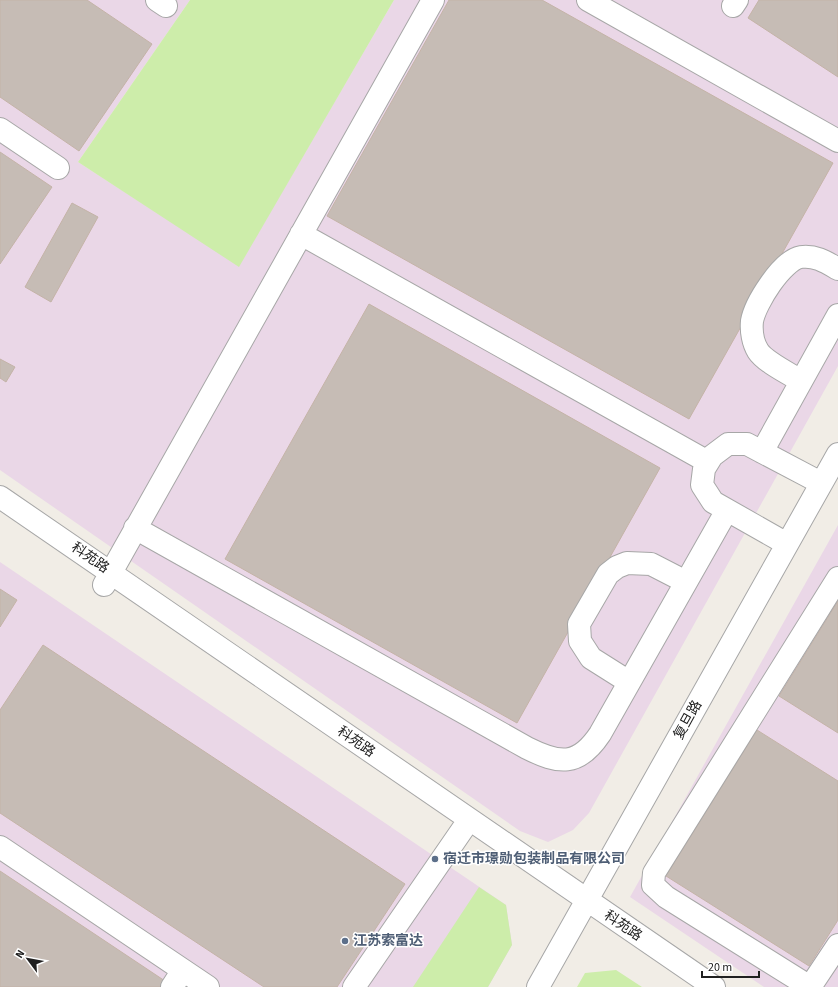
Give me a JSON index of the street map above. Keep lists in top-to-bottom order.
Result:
{
  "streets": {
    "street": ["科苑路", "复旦路"]
  },
  "crossings": [
    ["科苑路", "复旦路"]
  ],
  "places": ["宿迁市璟勋包装制品有限公司", "江苏索富达"],
  "scale_bar": "20 m",
  "north": "top left"
}
